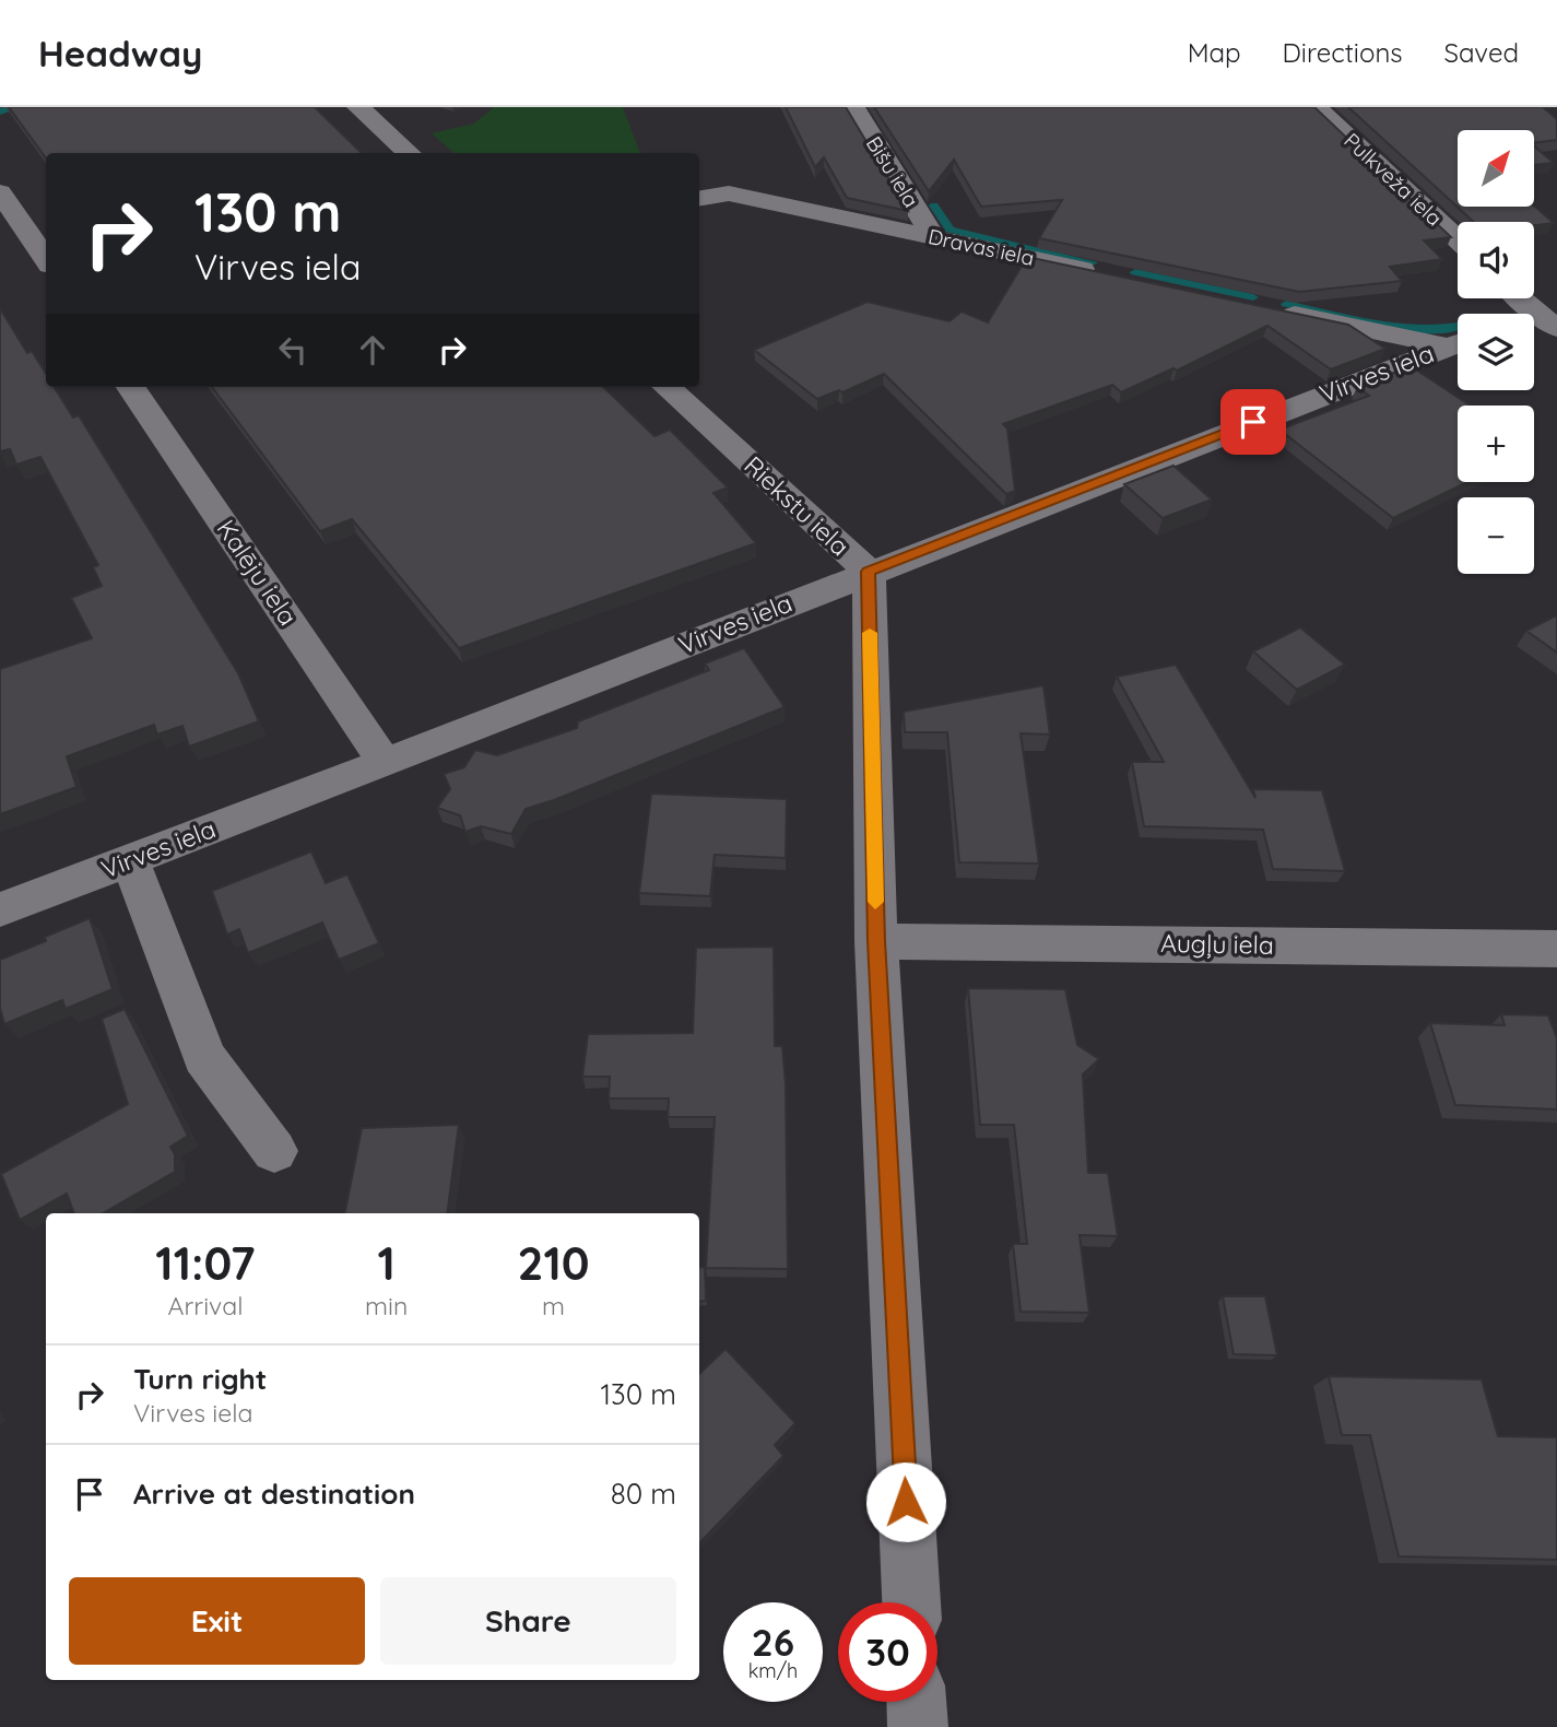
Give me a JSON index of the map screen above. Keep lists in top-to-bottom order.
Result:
{
  "streets": {
    "street": [
      "Bišu iela",
      "Pulkveža iela",
      "Dravas iela",
      "Virves iela",
      "Riekstu iela",
      "Kalēju iela",
      "Augļu iela"
    ]
  },
  "crossings": [
    ["Bišu iela", "Dravas iela"],
    ["Virves iela", "Riekstu iela"],
    ["Virves iela", "Kalēju iela"],
    ["Riekstu iela", "Augļu iela"]
  ],
  "north": "top right",
  "page": {
    "header": "Headway",
    "nav": ["Map", "Directions", "Saved"],
    "map_buttons": ["+", "−"],
    "turn": ["130 m", "Virves iela"],
    "eta": [
      "11:07",
      "Arrival",
      "1",
      "min",
      "210",
      "m"
    ],
    "list": [
      {
        "name": "Turn right",
        "note": "Virves iela",
        "value": "130 m"
      },
      {
        "name": "Arrive at destination",
        "value": "80 m"
      }
    ],
    "buttons": ["Exit", "Share"],
    "speed": "26 km/h",
    "limit": "30"
  }
}
